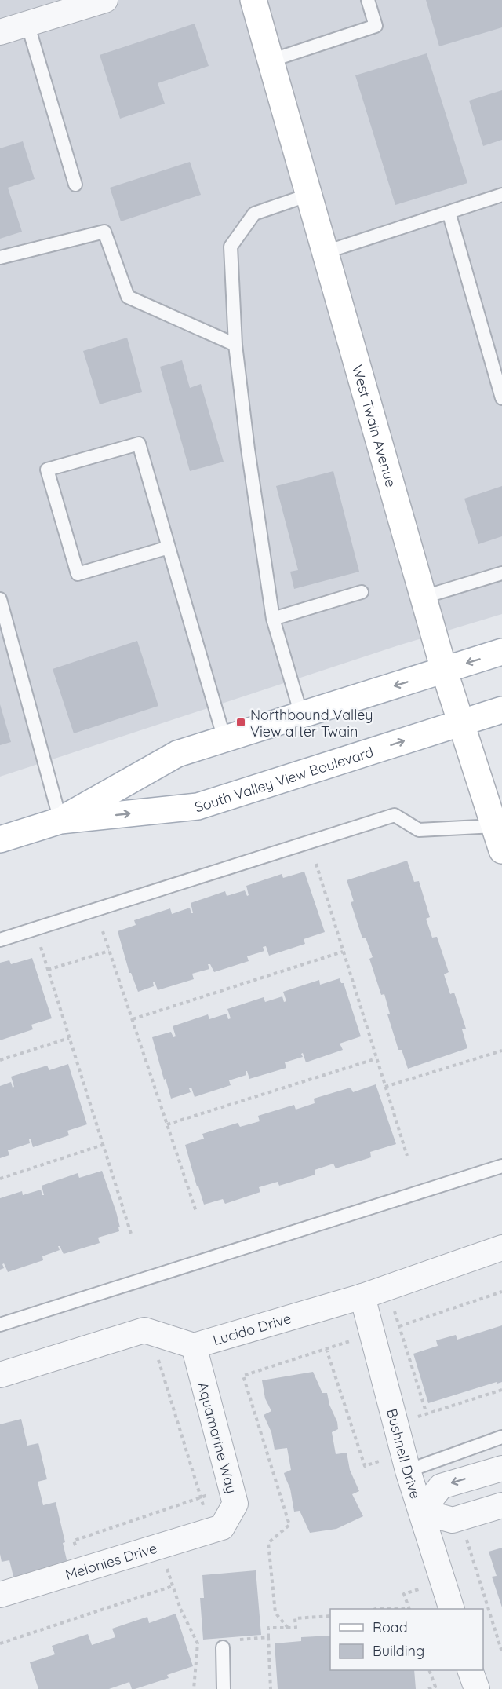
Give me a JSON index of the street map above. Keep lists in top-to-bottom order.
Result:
{
  "streets": {
    "main road": ["West Twain Avenue", "South Valley View Boulevard"],
    "street": [
      "Lucido Drive",
      "Aquamarine Way",
      "Bushnell Drive",
      "Melonies Drive"
    ]
  },
  "crossings": [
    ["West Twain Avenue", "South Valley View Boulevard"],
    ["Lucido Drive", "Aquamarine Way"],
    ["Lucido Drive", "Bushnell Drive"],
    ["Aquamarine Way", "Melonies Drive"]
  ],
  "places": {
    "transit": ["Northbound Valley View after Twain"]
  },
  "legend": ["Road", "Building"]
}
